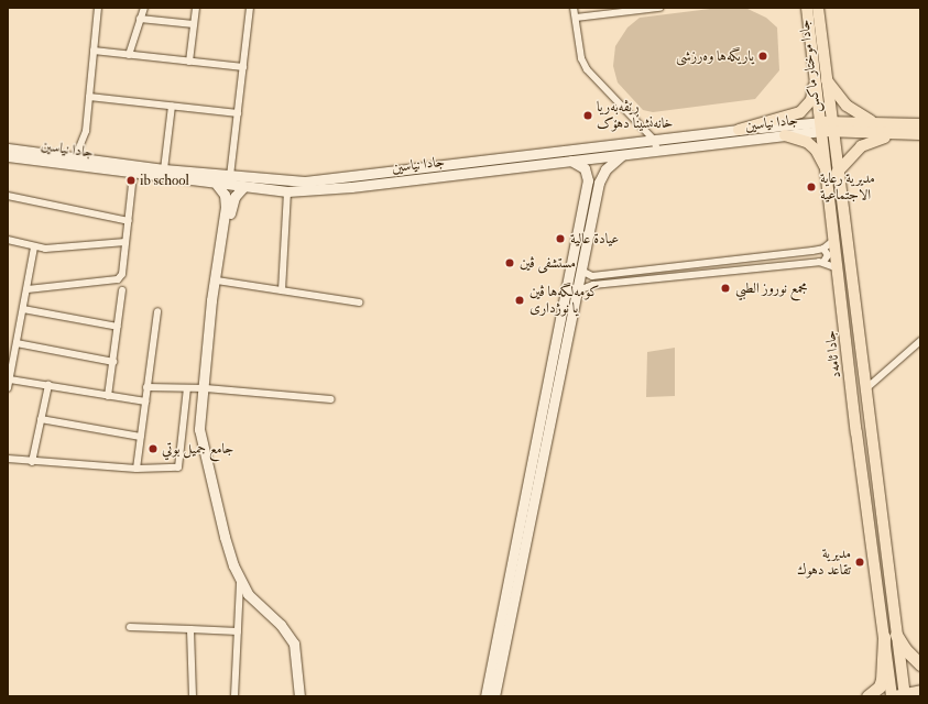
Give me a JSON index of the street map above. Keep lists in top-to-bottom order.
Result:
{
  "streets": {
    "main road": ["جادا موختار ماكس", "جادا ئامەد"],
    "street": ["جادا نیاسین"]
  },
  "crossings": [
    ["جادا موختار ماكس", "جادا نیاسین"],
    ["جادا موختار ماكس", "جادا ئامەد"],
    ["جادا نیاسین", "جادا ئامەد"]
  ],
  "places": [
    "ياريگەها وەرزشی",
    "ڕێڤه‌به‌ریا خانەنشينا دهۆک",
    "ib school",
    "مديرية رعاية الاجتماعية",
    "عيادة عالية",
    "مستشفى ڤين",
    "مجمع نوروز الطبي",
    "کومەلگەها ڤین یا نوژداری",
    "جامع جميل بوتي",
    "مديرية تقاعد دهوك"
  ]
}
